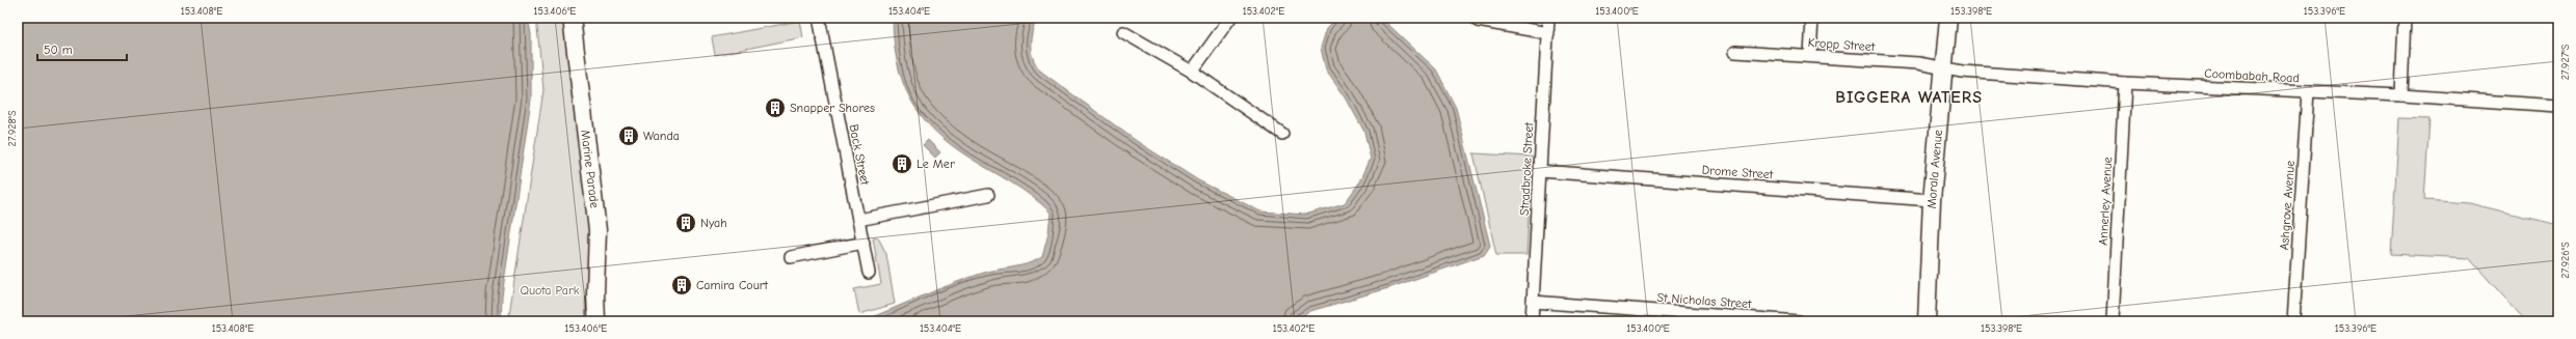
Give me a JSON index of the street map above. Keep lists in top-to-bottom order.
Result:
{
  "streets": {
    "main road": ["Marine Parade", "Morala Avenue"],
    "street": [
      "Kropp Street",
      "Coombabah Road",
      "Back Street",
      "Stradbroke Street",
      "Drome Street",
      "Annerley Avenue",
      "Ashgrove Avenue",
      "St Nicholas Street"
    ]
  },
  "crossings": [
    ["Kropp Street", "Coombabah Road"],
    ["Kropp Street", "Morala Avenue"],
    ["Coombabah Road", "Morala Avenue"],
    ["Coombabah Road", "Annerley Avenue"],
    ["Coombabah Road", "Ashgrove Avenue"],
    ["Stradbroke Street", "Drome Street"],
    ["Stradbroke Street", "St Nicholas Street"],
    ["Morala Avenue", "Drome Street"]
  ],
  "districts": ["BIGGERA WATERS"],
  "parks": ["Quota Park"],
  "places": {
    "building": [
      "Snapper Shores",
      "Wanda",
      "Le Mer",
      "Nyah",
      "Camira Court"
    ]
  },
  "scale_bar": "50 m",
  "coordinates": [
    "153.408°E",
    "153.406°E",
    "153.404°E",
    "153.402°E",
    "153.400°E",
    "153.398°E",
    "153.396°E",
    "27.927°S",
    "27.928°S",
    "27.926°S"
  ]
}
